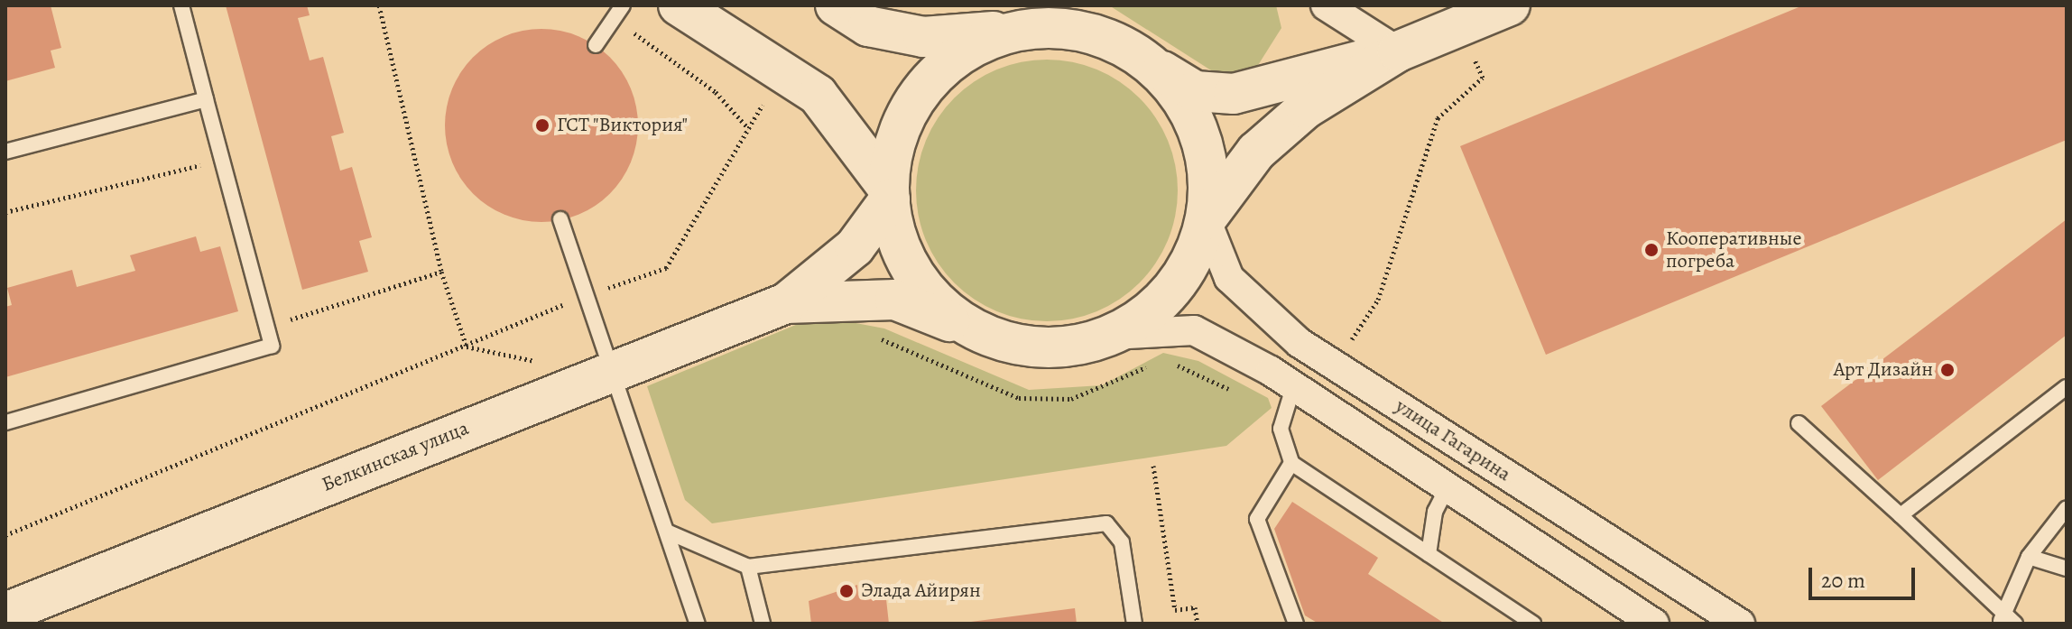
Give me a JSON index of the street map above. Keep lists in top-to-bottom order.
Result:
{
  "streets": {
    "main road": ["Белкинская улица"],
    "street": ["улица Гагарина"]
  },
  "places": [
    "ГСТ \"Виктория\"",
    "Кооперативные погреба",
    "Арт Дизайн",
    "Элада Айирян"
  ],
  "scale_bar": "20 m"
}
